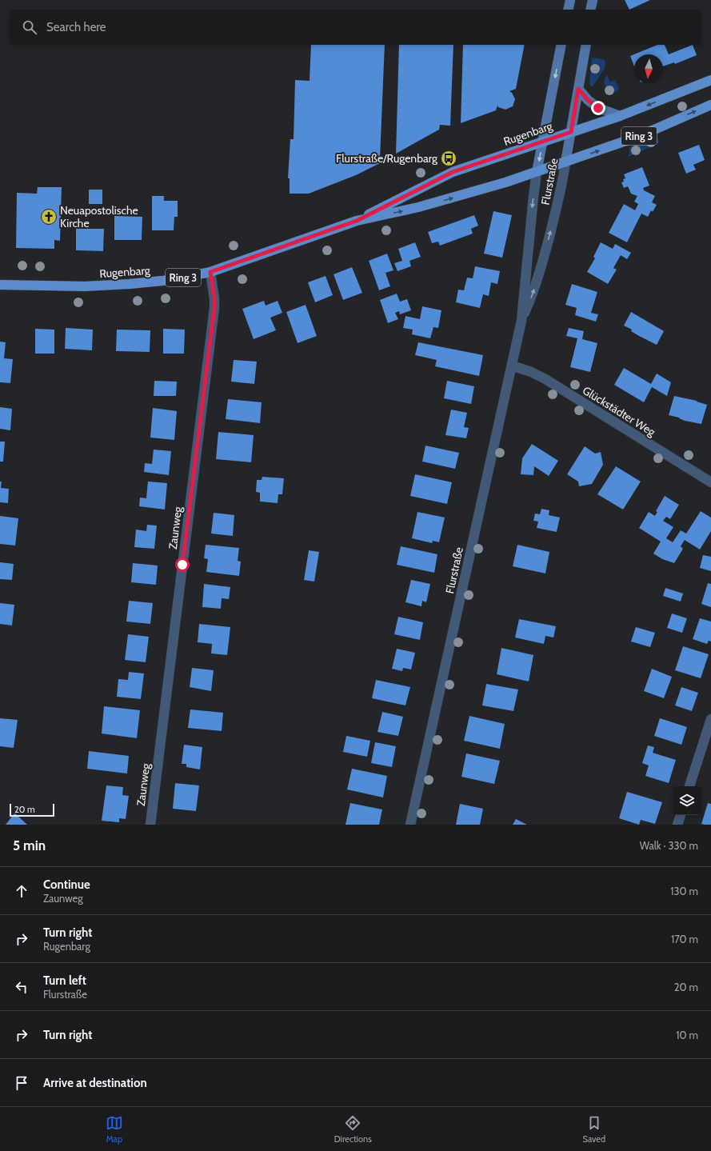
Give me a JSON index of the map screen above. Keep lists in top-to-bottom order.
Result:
{
  "streets": {
    "main road": ["Rugenbarg", "Ring 3"],
    "street": ["Flurstraße", "Glückstädter Weg", "Zaunweg"]
  },
  "crossings": [
    ["Rugenbarg", "Flurstraße"],
    ["Rugenbarg", "Zaunweg"],
    ["Flurstraße", "Glückstädter Weg"]
  ],
  "places": {
    "bus stop": ["Flurstraße/Rugenbarg"],
    "church": ["Neuapostolische Kirche"]
  },
  "scale_bar": "20 m",
  "north": "bottom",
  "page": {
    "search": "Search here",
    "scale": "20 m",
    "heading": ["5 min", "Walk · 330 m"],
    "list": [
      ["Continue", "Zaunweg", "130 m"],
      ["Turn right", "Rugenbarg", "170 m"],
      ["Turn left", "Flurstraße", "20 m"],
      ["Turn right", "10 m"],
      "Arrive at destination"
    ],
    "nav": ["Map", "Directions", "Saved"]
  }
}
